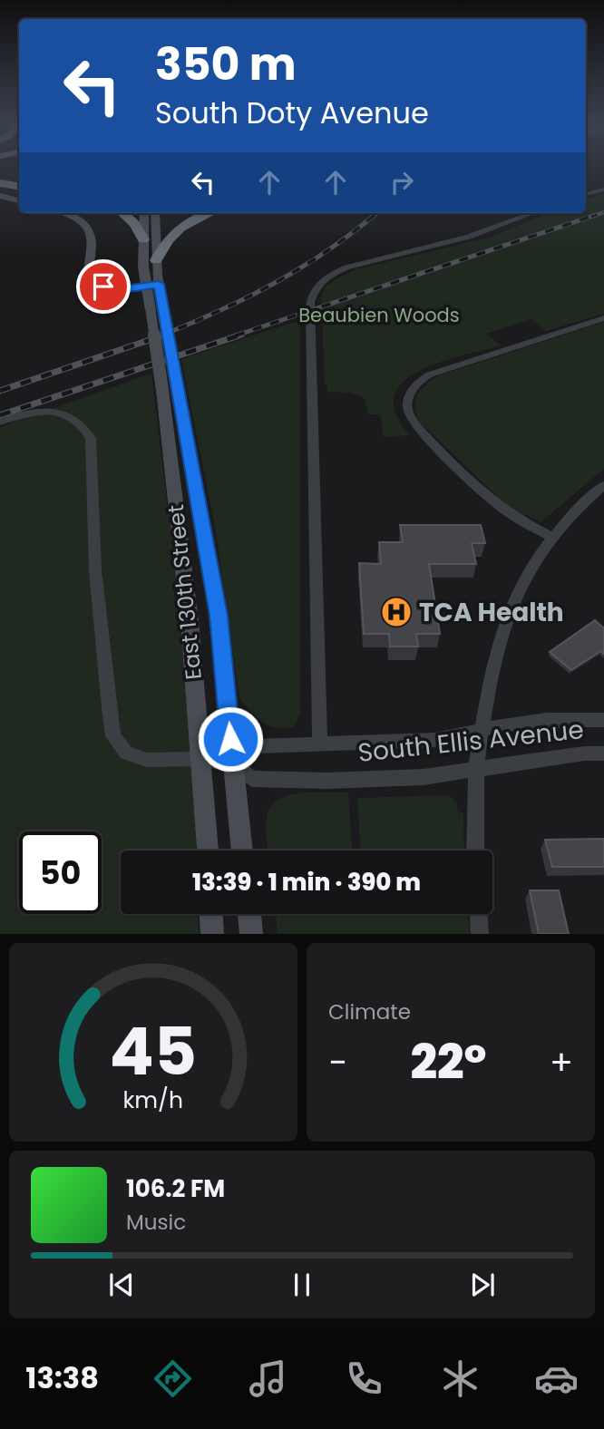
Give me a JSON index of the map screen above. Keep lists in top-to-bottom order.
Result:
{
  "streets": {
    "main road": ["East 130th Street"],
    "street": ["South Ellis Avenue"]
  },
  "crossings": [
    ["East 130th Street", "South Ellis Avenue"]
  ],
  "parks": ["Beaubien Woods"],
  "places": {
    "hospital": ["TCA Health"]
  },
  "page": {
    "turn": ["350 m", "South Doty Avenue"],
    "limit": "50",
    "trip": "13:39 · 1 min · 390 m",
    "tile": "Climate",
    "heat": ["−", "22°", "+"],
    "song": ["106.2 FM", "Music"],
    "tabs": "13:38",
    "gauge": ["45", "km/h"]
  }
}
